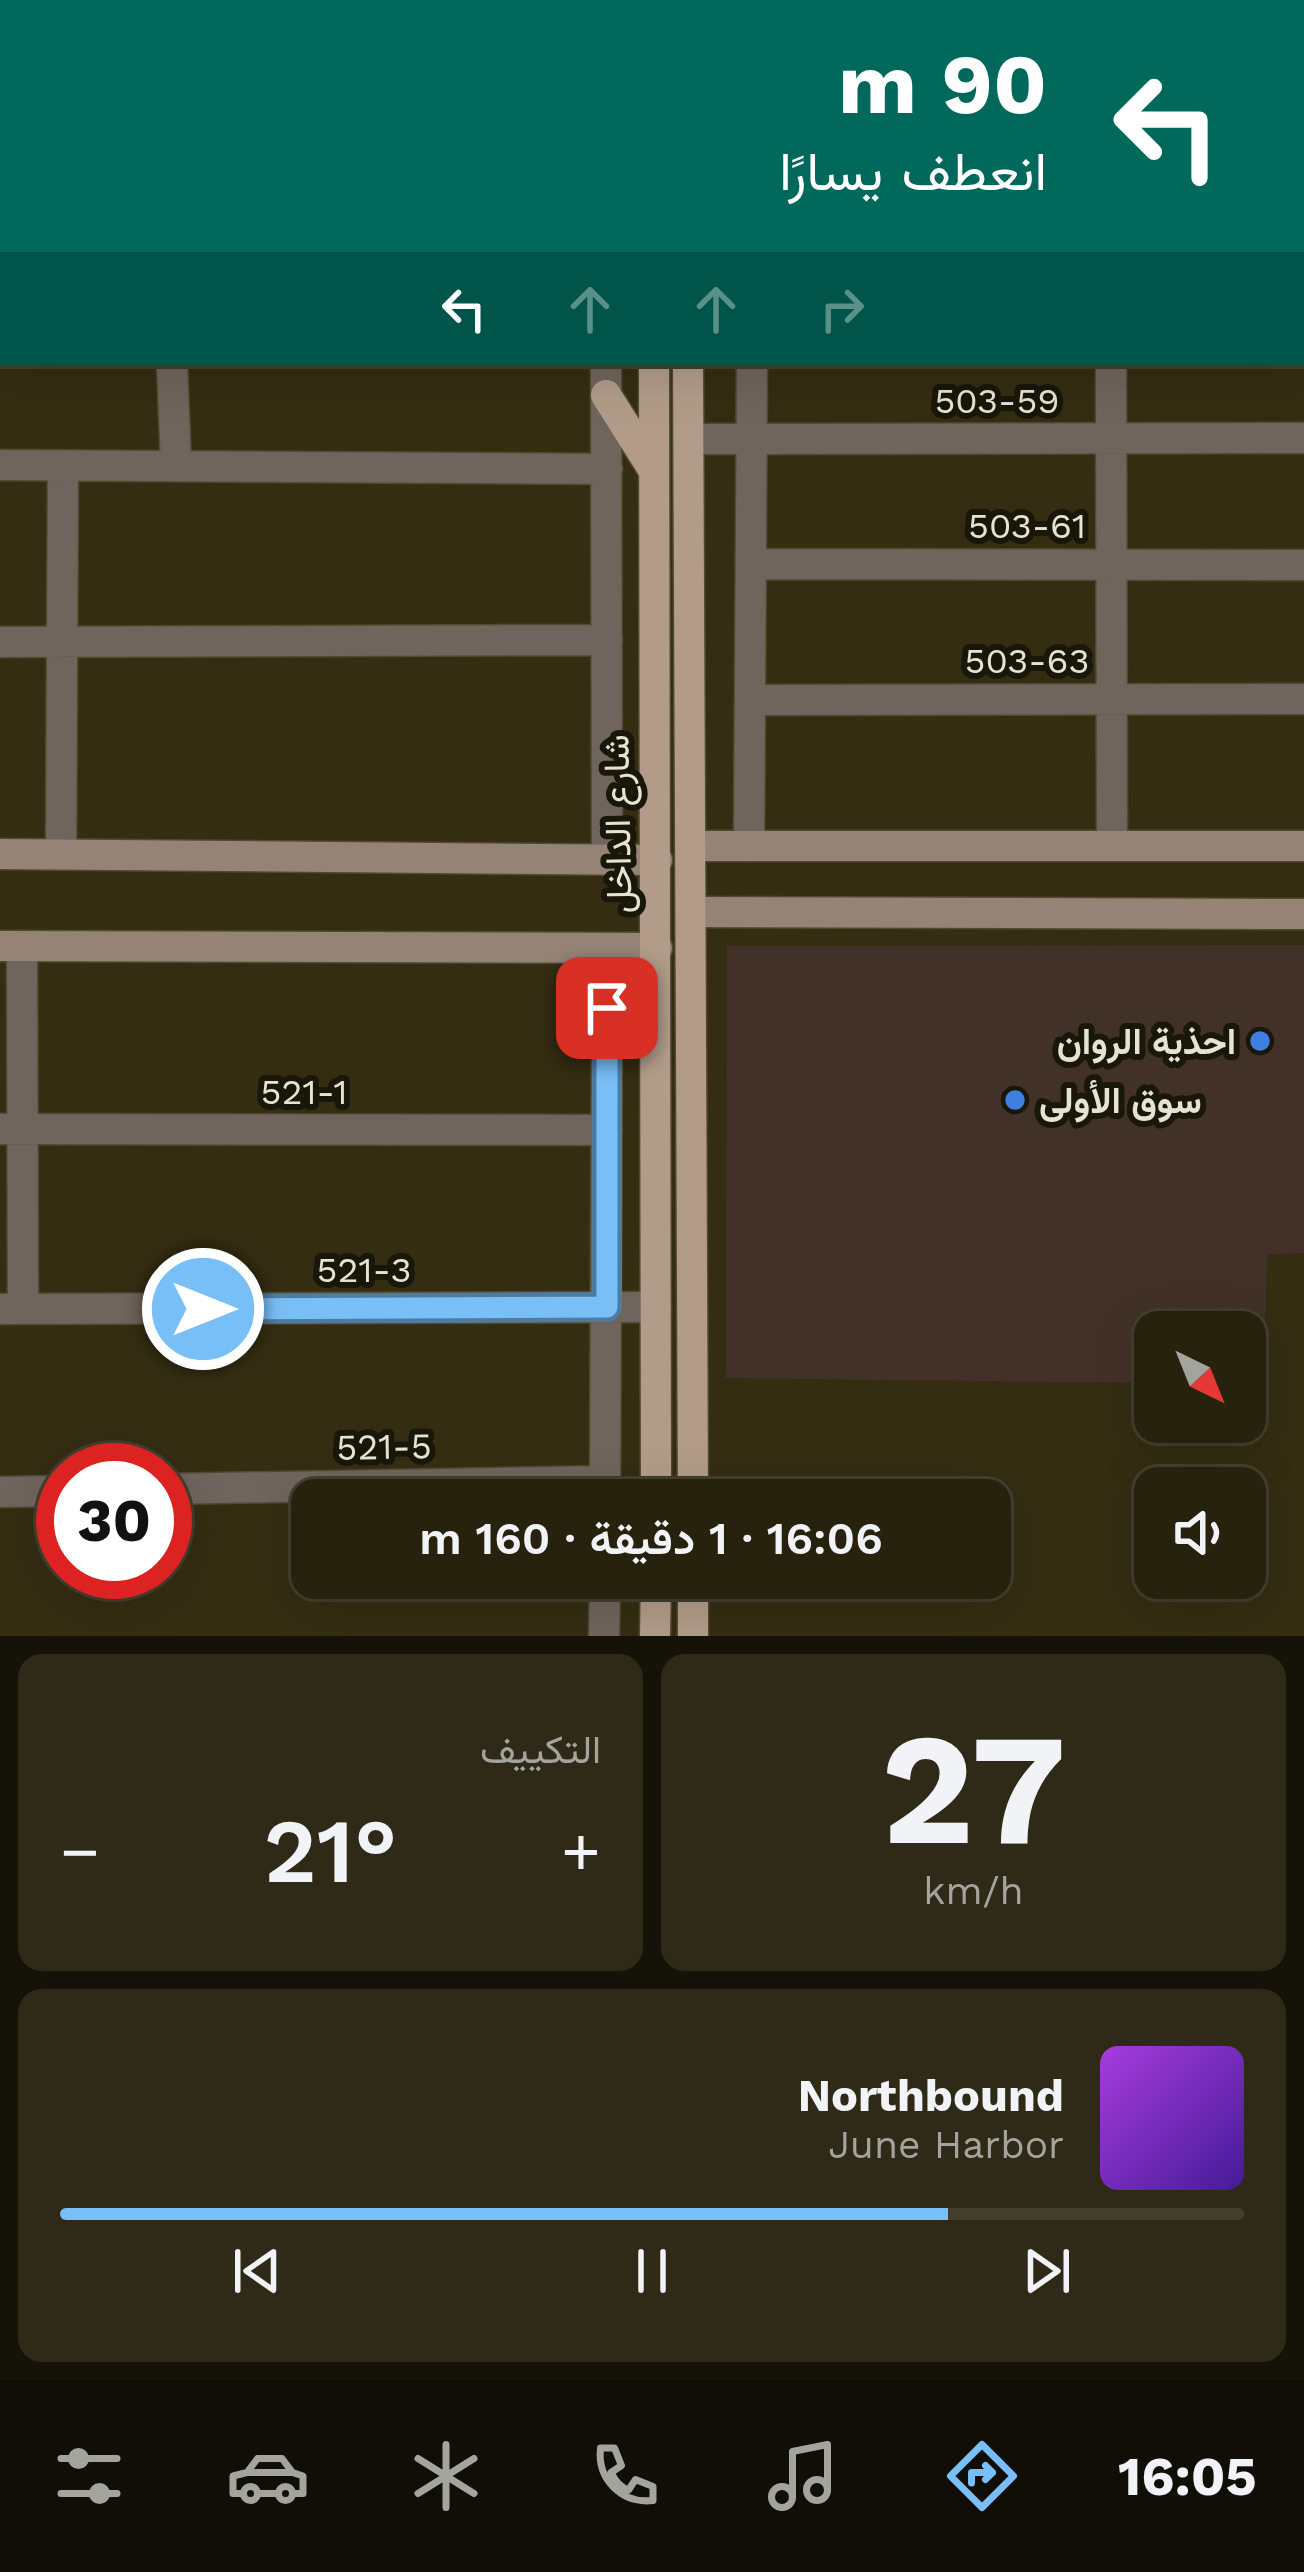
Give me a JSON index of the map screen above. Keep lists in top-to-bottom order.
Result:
{
  "streets": {
    "main road": ["شارع الداخل"],
    "street": [
      "503-59",
      "503-61",
      "503-63",
      "521-1",
      "521-3",
      "521-5"
    ]
  },
  "crossings": [
    ["503-59", "شارع الداخل"],
    ["شارع الداخل", "521-3"]
  ],
  "places": ["احذية الروان", "سوق الأولى"],
  "north": "bottom right",
  "page": {
    "turn": ["90 m", "انعطف يسارًا"],
    "limit": "30",
    "trip": "16:06 · 1 دقيقة · 160 m",
    "tile": [
      ["27", "km/h"],
      "التكييف"
    ],
    "heat": ["−", "21°", "+"],
    "song": ["Northbound", "June Harbor"],
    "tabs": "16:05"
  }
}
